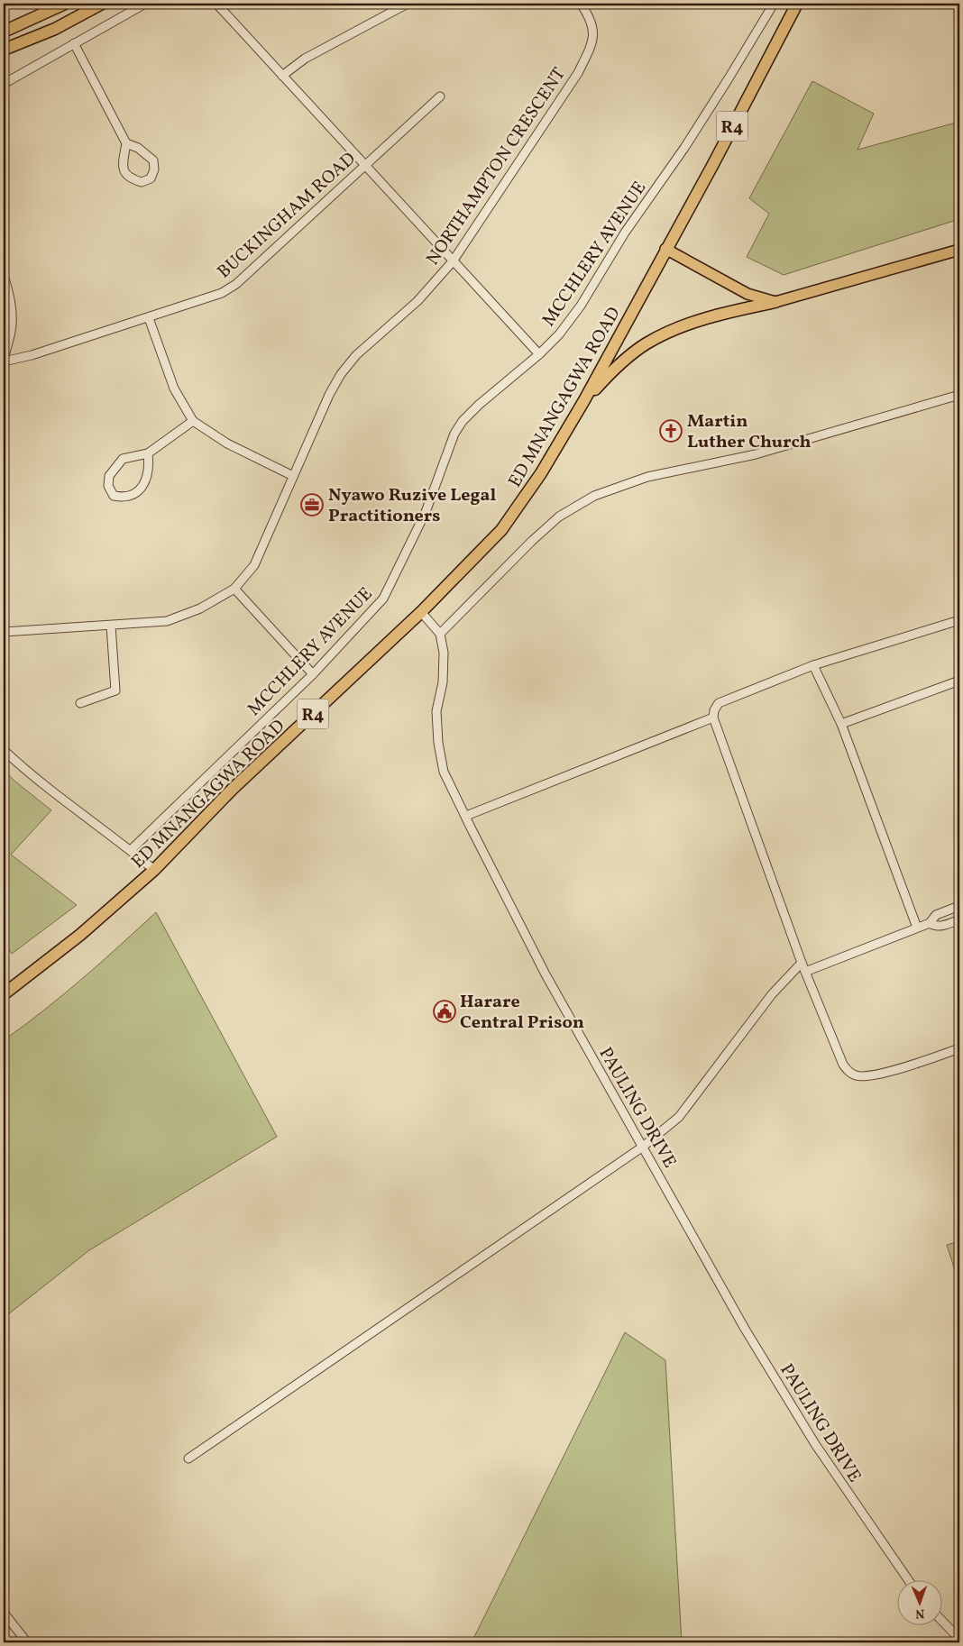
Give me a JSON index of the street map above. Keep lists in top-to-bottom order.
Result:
{
  "streets": {
    "highway": ["R4", "ED MNANGAGWA ROAD"],
    "street": [
      "NORTHAMPTON CRESCENT",
      "BUCKINGHAM ROAD",
      "MCCHLERY AVENUE",
      "PAULING DRIVE"
    ]
  },
  "crossings": [
    ["R4", "ED MNANGAGWA ROAD"]
  ],
  "places": {
    "church": ["Martin Luther Church"],
    "office": ["Nyawo Ruzive Legal Practitioners"],
    "public building": ["Harare Central Prison"]
  },
  "north": "bottom"
}
